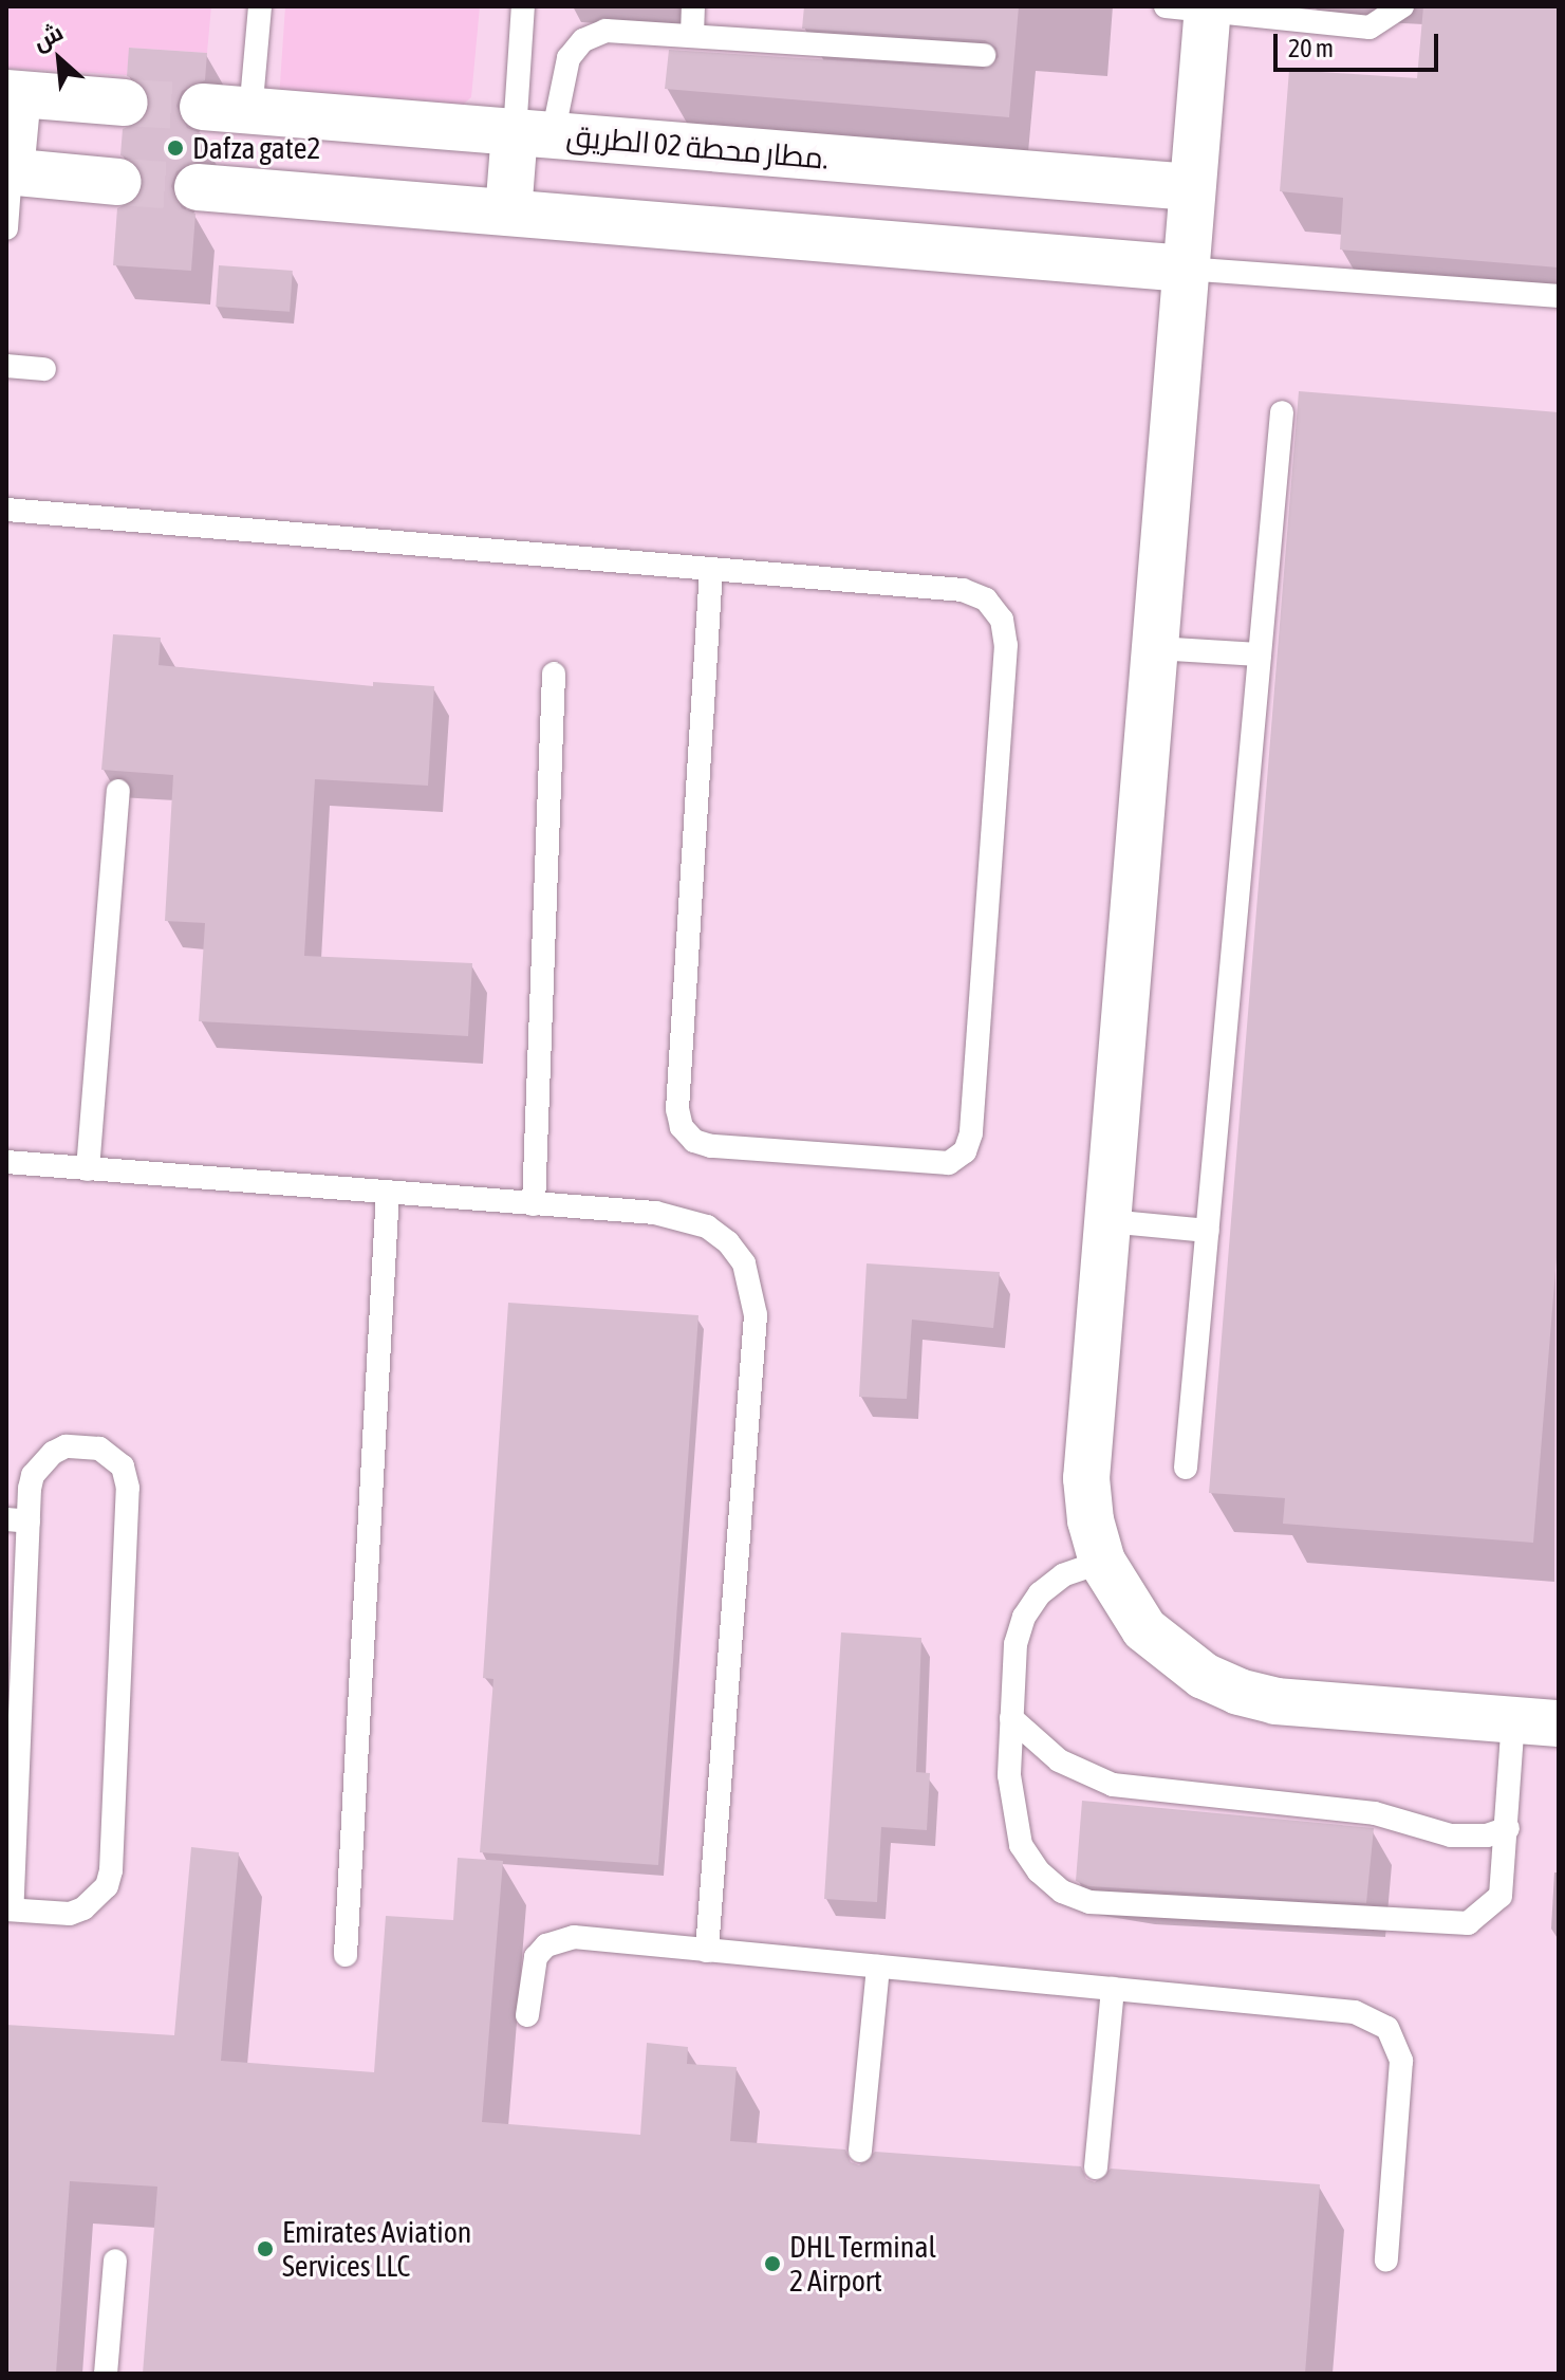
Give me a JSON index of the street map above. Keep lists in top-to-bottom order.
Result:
{
  "streets": {
    "street": ["مطار محطة 02 الطريق."]
  },
  "places": ["Dafza gate2", "Emirates Aviation Services LLC", "DHL Terminal 2 Airport"],
  "scale_bar": "20 m",
  "north": "top left"
}
